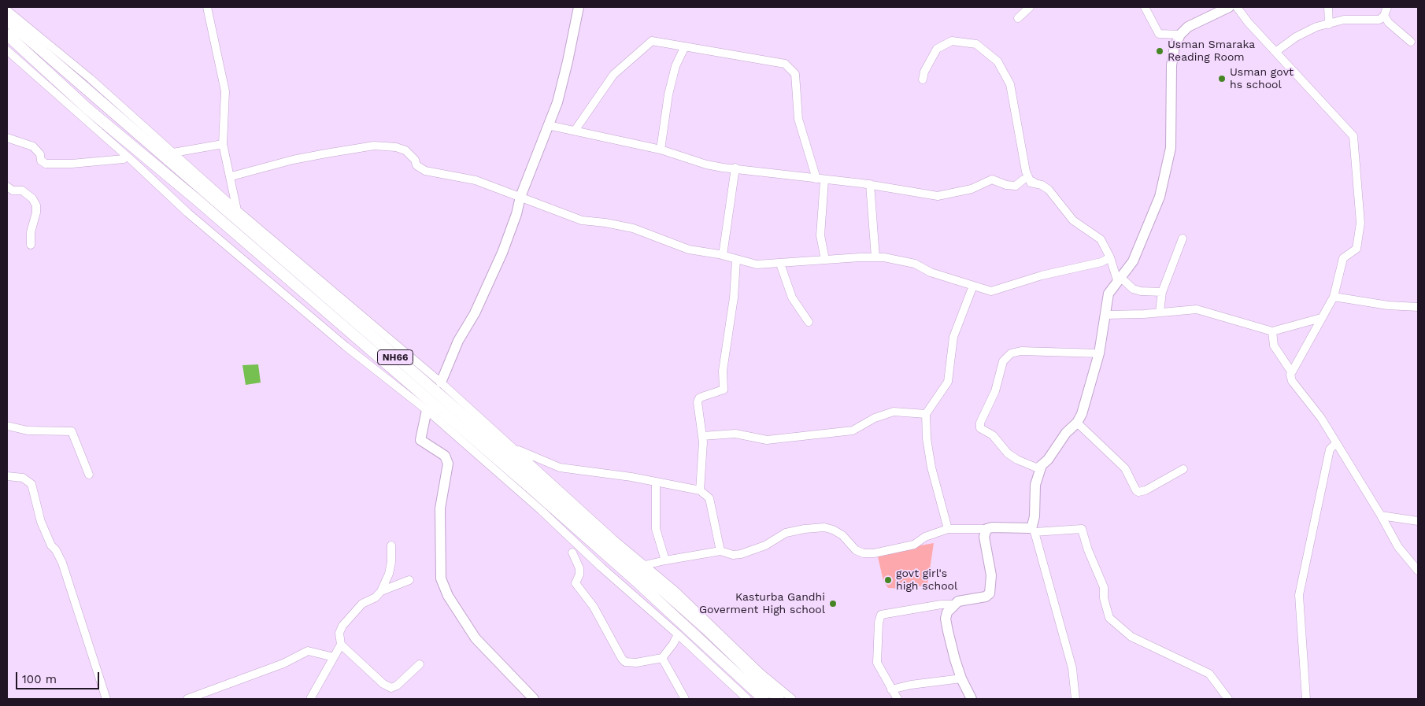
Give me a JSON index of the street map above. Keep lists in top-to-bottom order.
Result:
{
  "streets": {
    "highway": ["NH66"]
  },
  "places": [
    "Usman Smaraka Reading Room",
    "Usman govt hs school",
    "govt girl's high school",
    "Kasturba Gandhi Goverment High school"
  ],
  "scale_bar": "100 m"
}
